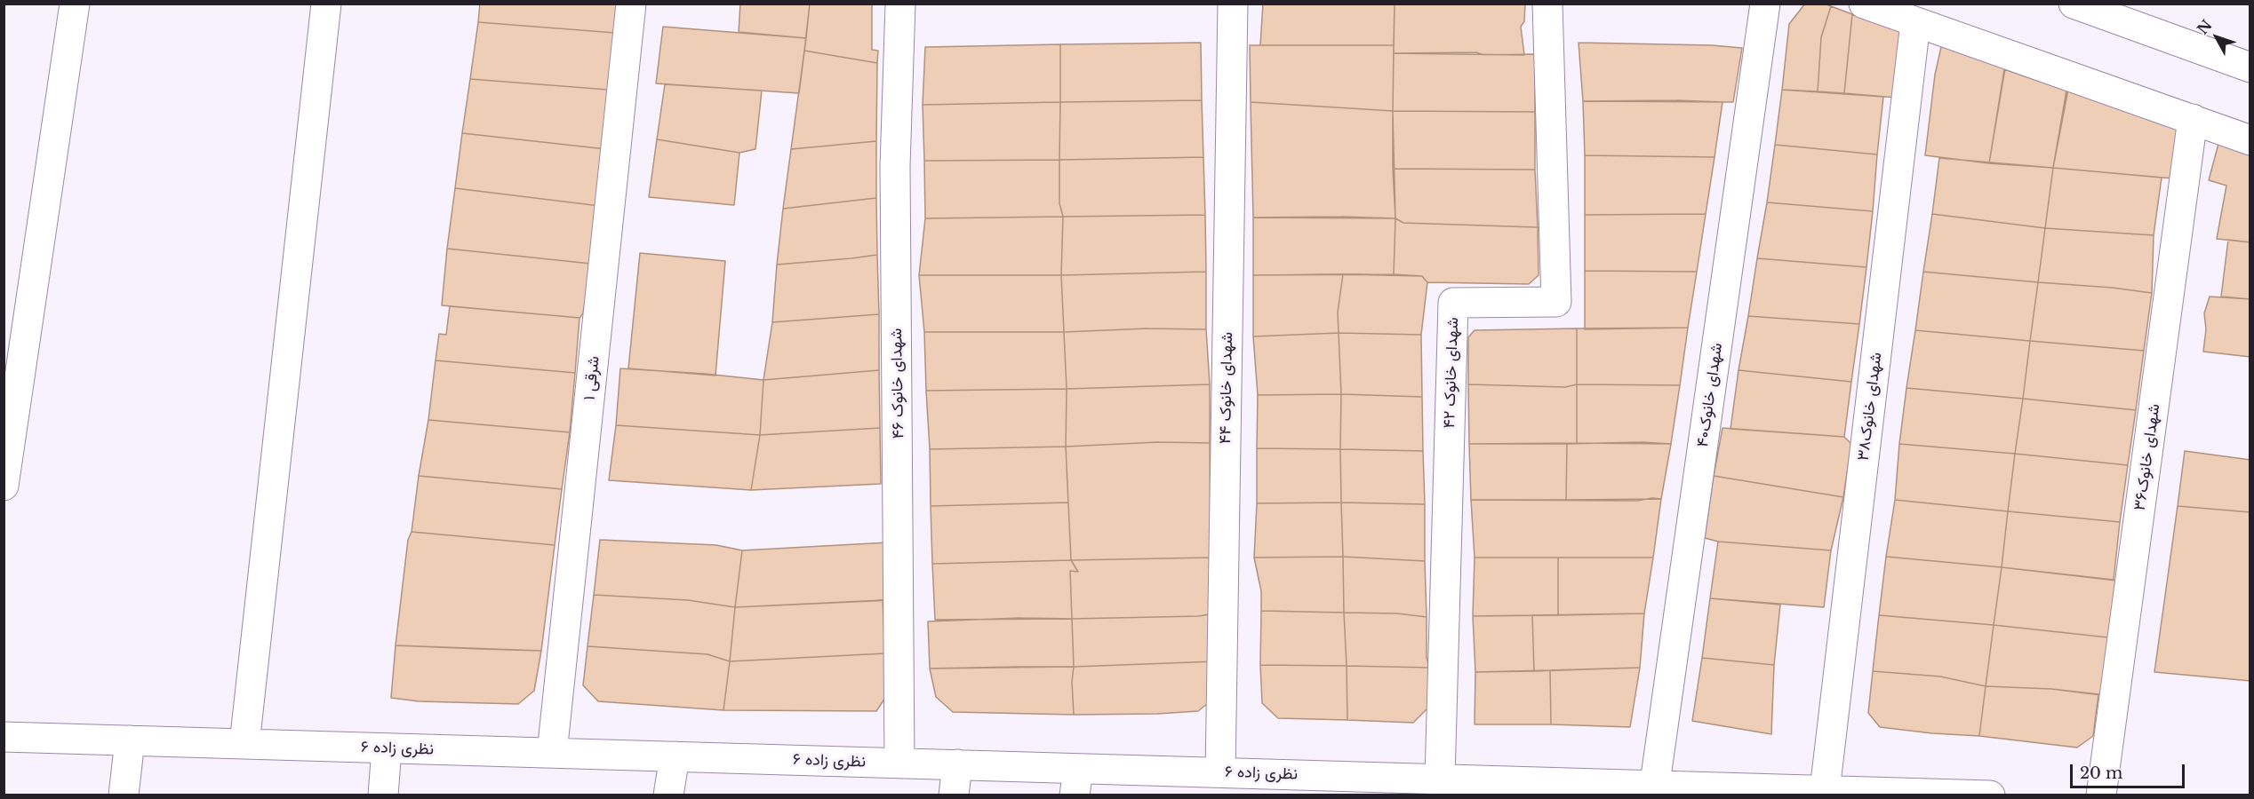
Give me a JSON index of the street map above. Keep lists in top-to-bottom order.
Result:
{
  "streets": {
    "street": [
      "شهدای خانوک ۴۲",
      "شرقی ۱",
      "۴۶ شهدای خانوک",
      "۴۴ شهدای خانوک",
      "شهدای خانوک۴۰",
      "شهدای خانوک۳۸",
      "شهدای خانوک۳۶",
      "نظری زاده ۶"
    ]
  },
  "crossings": [
    ["شهدای خانوک ۴۲", "نظری زاده ۶"],
    ["شرقی ۱", "نظری زاده ۶"],
    ["۴۶ شهدای خانوک", "نظری زاده ۶"],
    ["۴۴ شهدای خانوک", "نظری زاده ۶"],
    ["شهدای خانوک۴۰", "نظری زاده ۶"],
    ["شهدای خانوک۳۸", "نظری زاده ۶"]
  ],
  "scale_bar": "20 m",
  "north": "top left"
}
